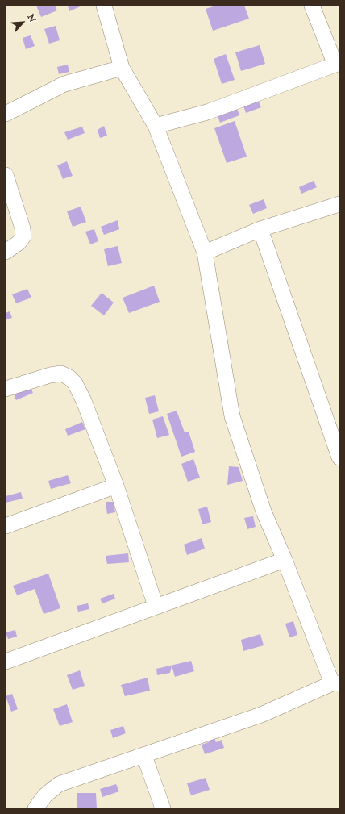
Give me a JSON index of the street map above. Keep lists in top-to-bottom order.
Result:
{
  "north": "top right"
}
